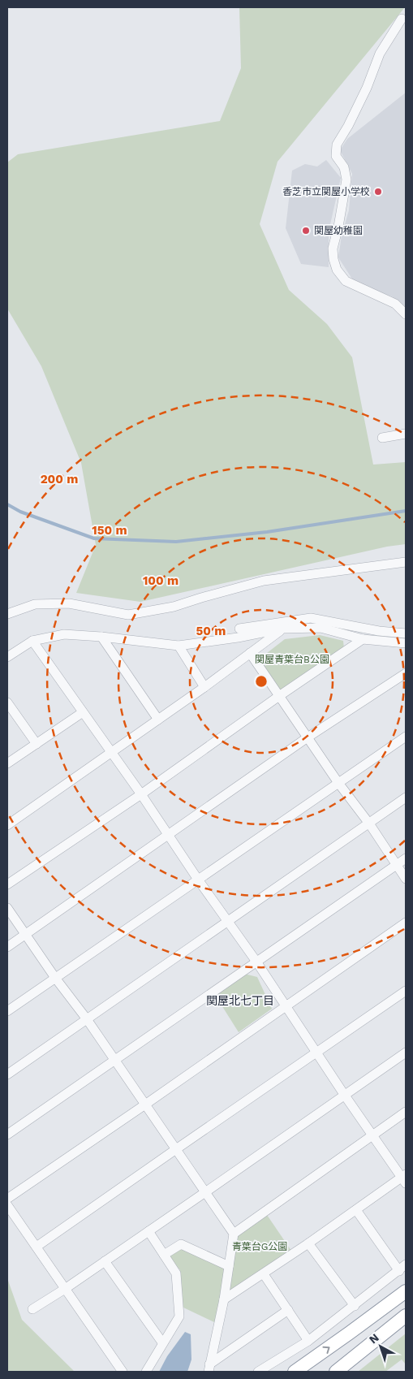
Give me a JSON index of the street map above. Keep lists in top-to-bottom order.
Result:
{
  "districts": ["関屋北七丁目"],
  "parks": ["関屋青葉台B公園", "青葉台G公園"],
  "places": ["香芝市立関屋小学校", "関屋幼稚園"],
  "north": "top left",
  "rings": [
    "200 m",
    "150 m",
    "100 m",
    "50 m"
  ]
}
